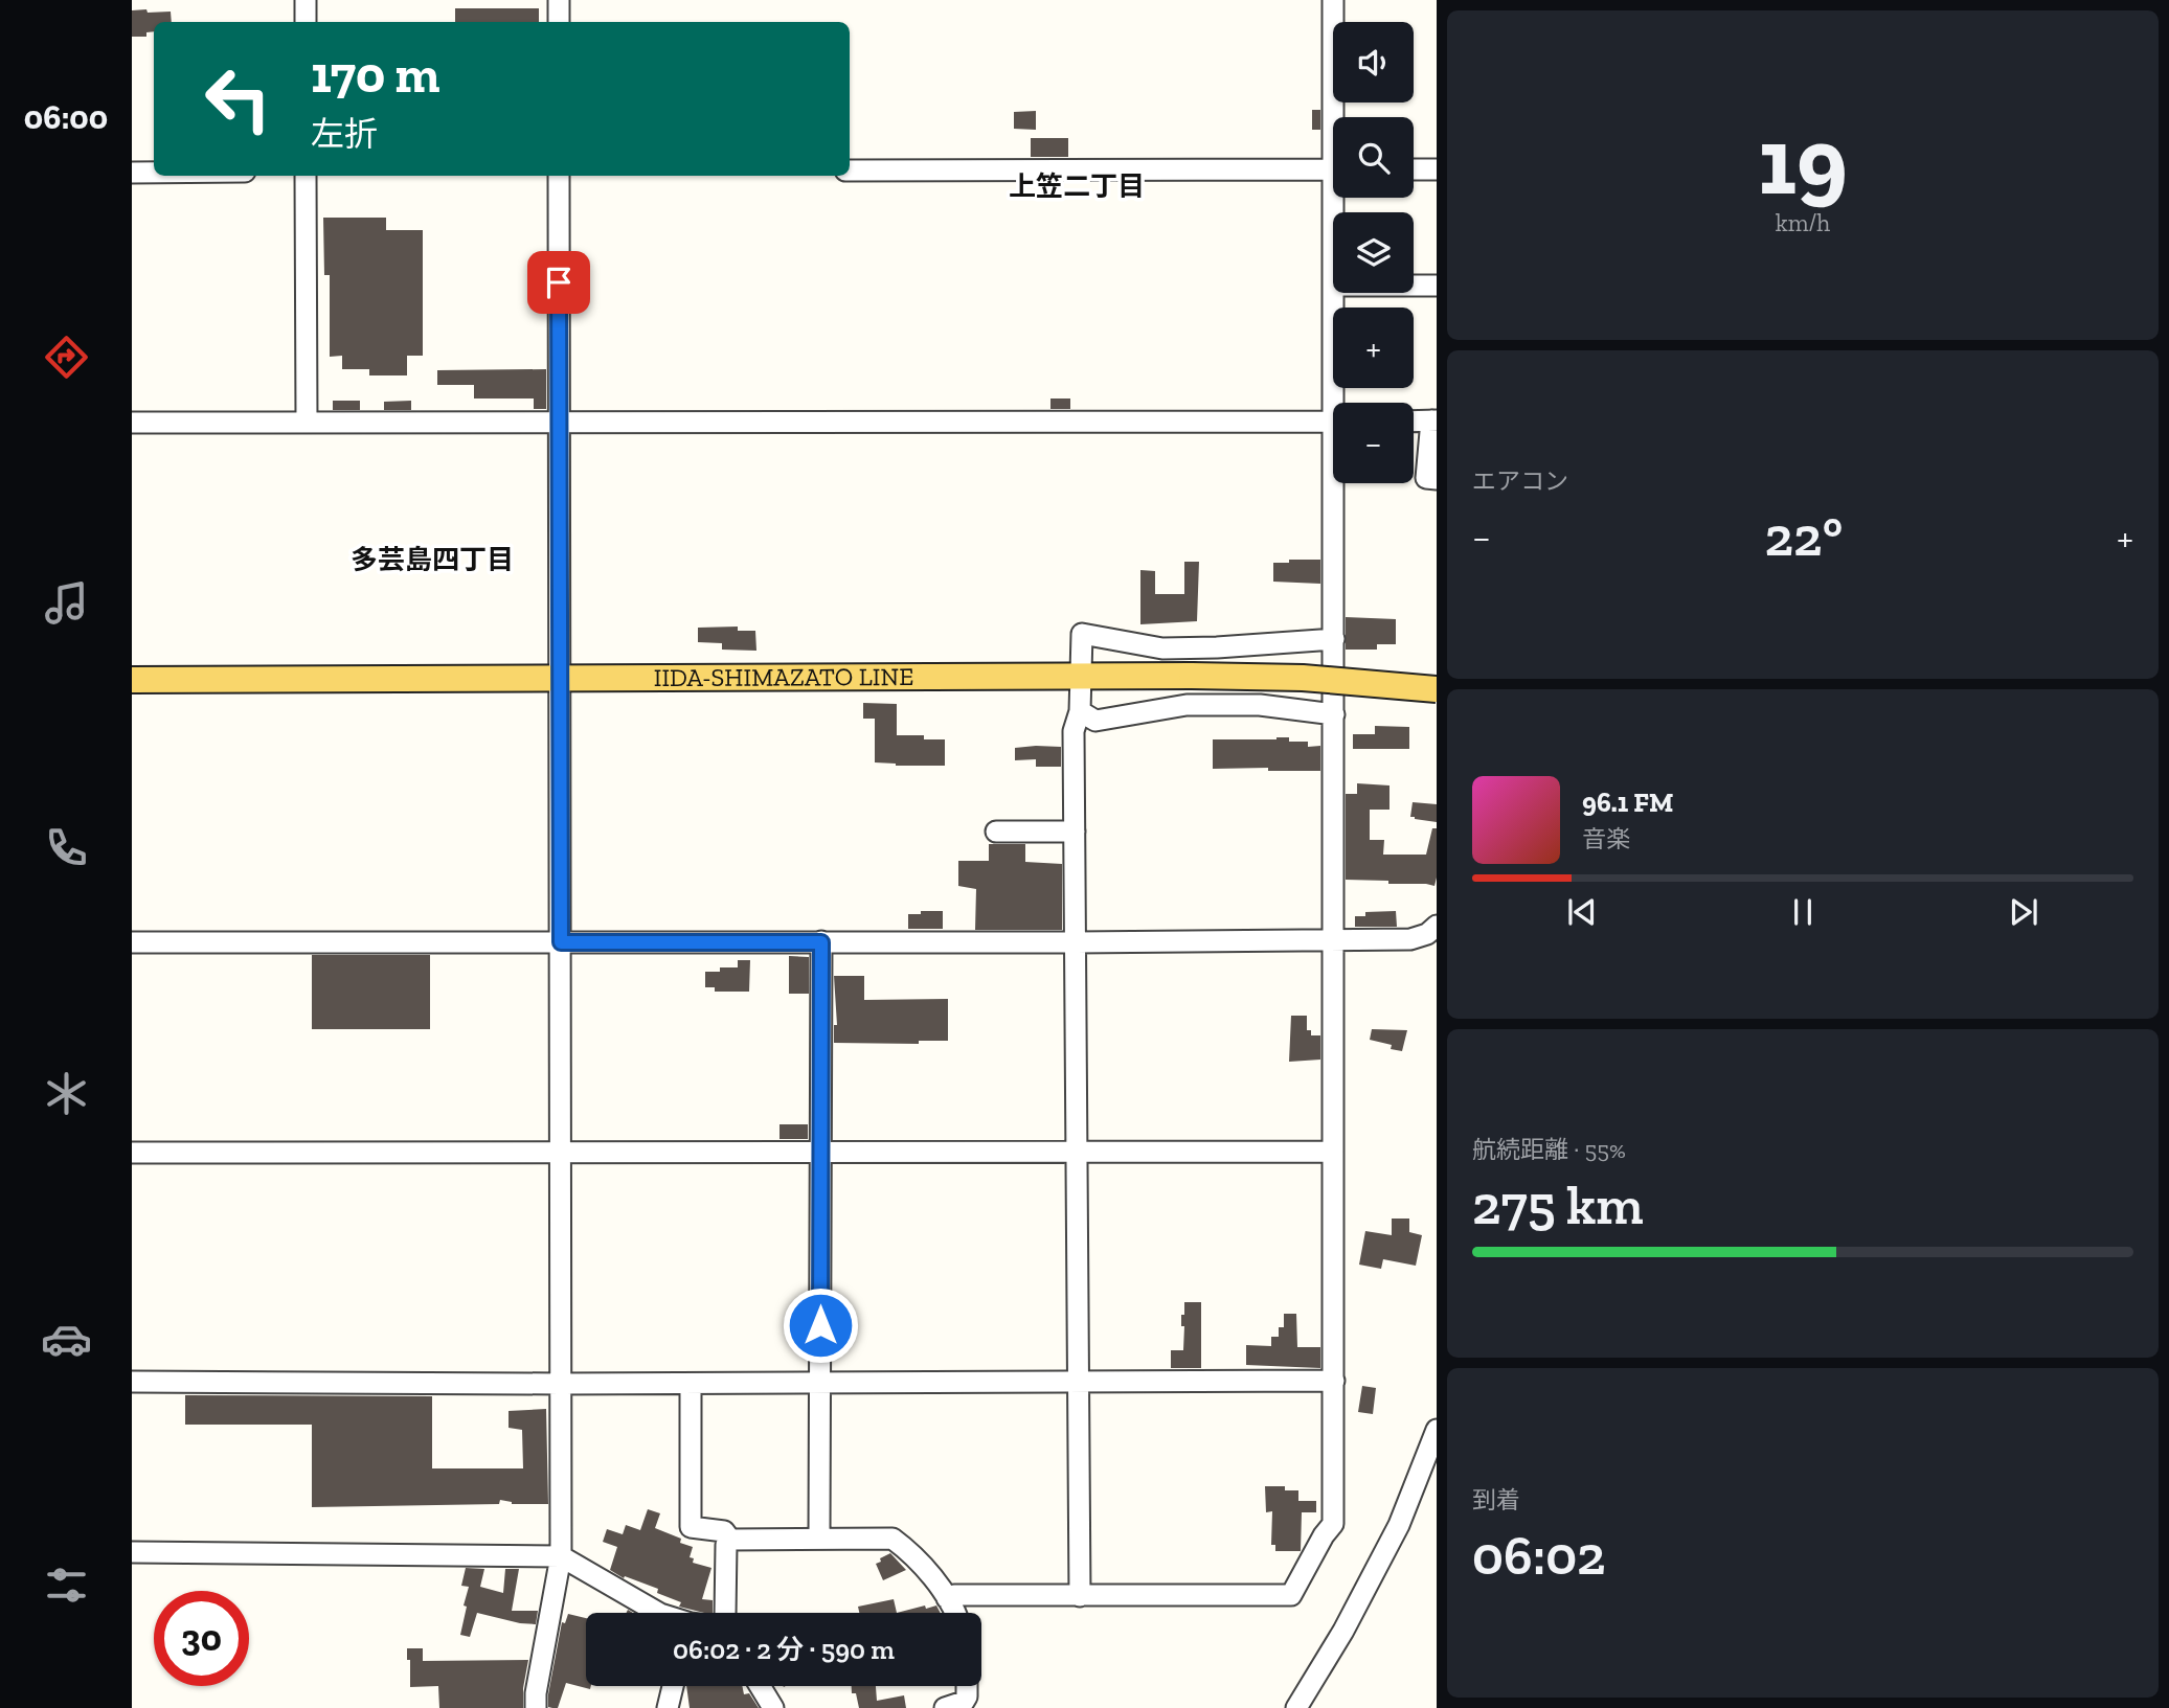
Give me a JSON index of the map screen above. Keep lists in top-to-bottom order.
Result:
{
  "streets": {
    "main road": ["IIDA-SHIMAZATO LINE"]
  },
  "districts": ["上笠二丁目", "多芸島四丁目"],
  "page": {
    "tabs": "06:00",
    "tile": [
      ["19", "km/h"],
      "エアコン",
      ["航続距離 · 55%", "275 km"],
      ["到着", "06:02"]
    ],
    "map_buttons": ["+", "−"],
    "turn": ["170 m", "左折"],
    "heat": ["−", "22°", "+"],
    "song": ["96.1 FM", "音楽"],
    "limit": "30",
    "trip": "06:02 · 2 分 · 590 m"
  }
}
